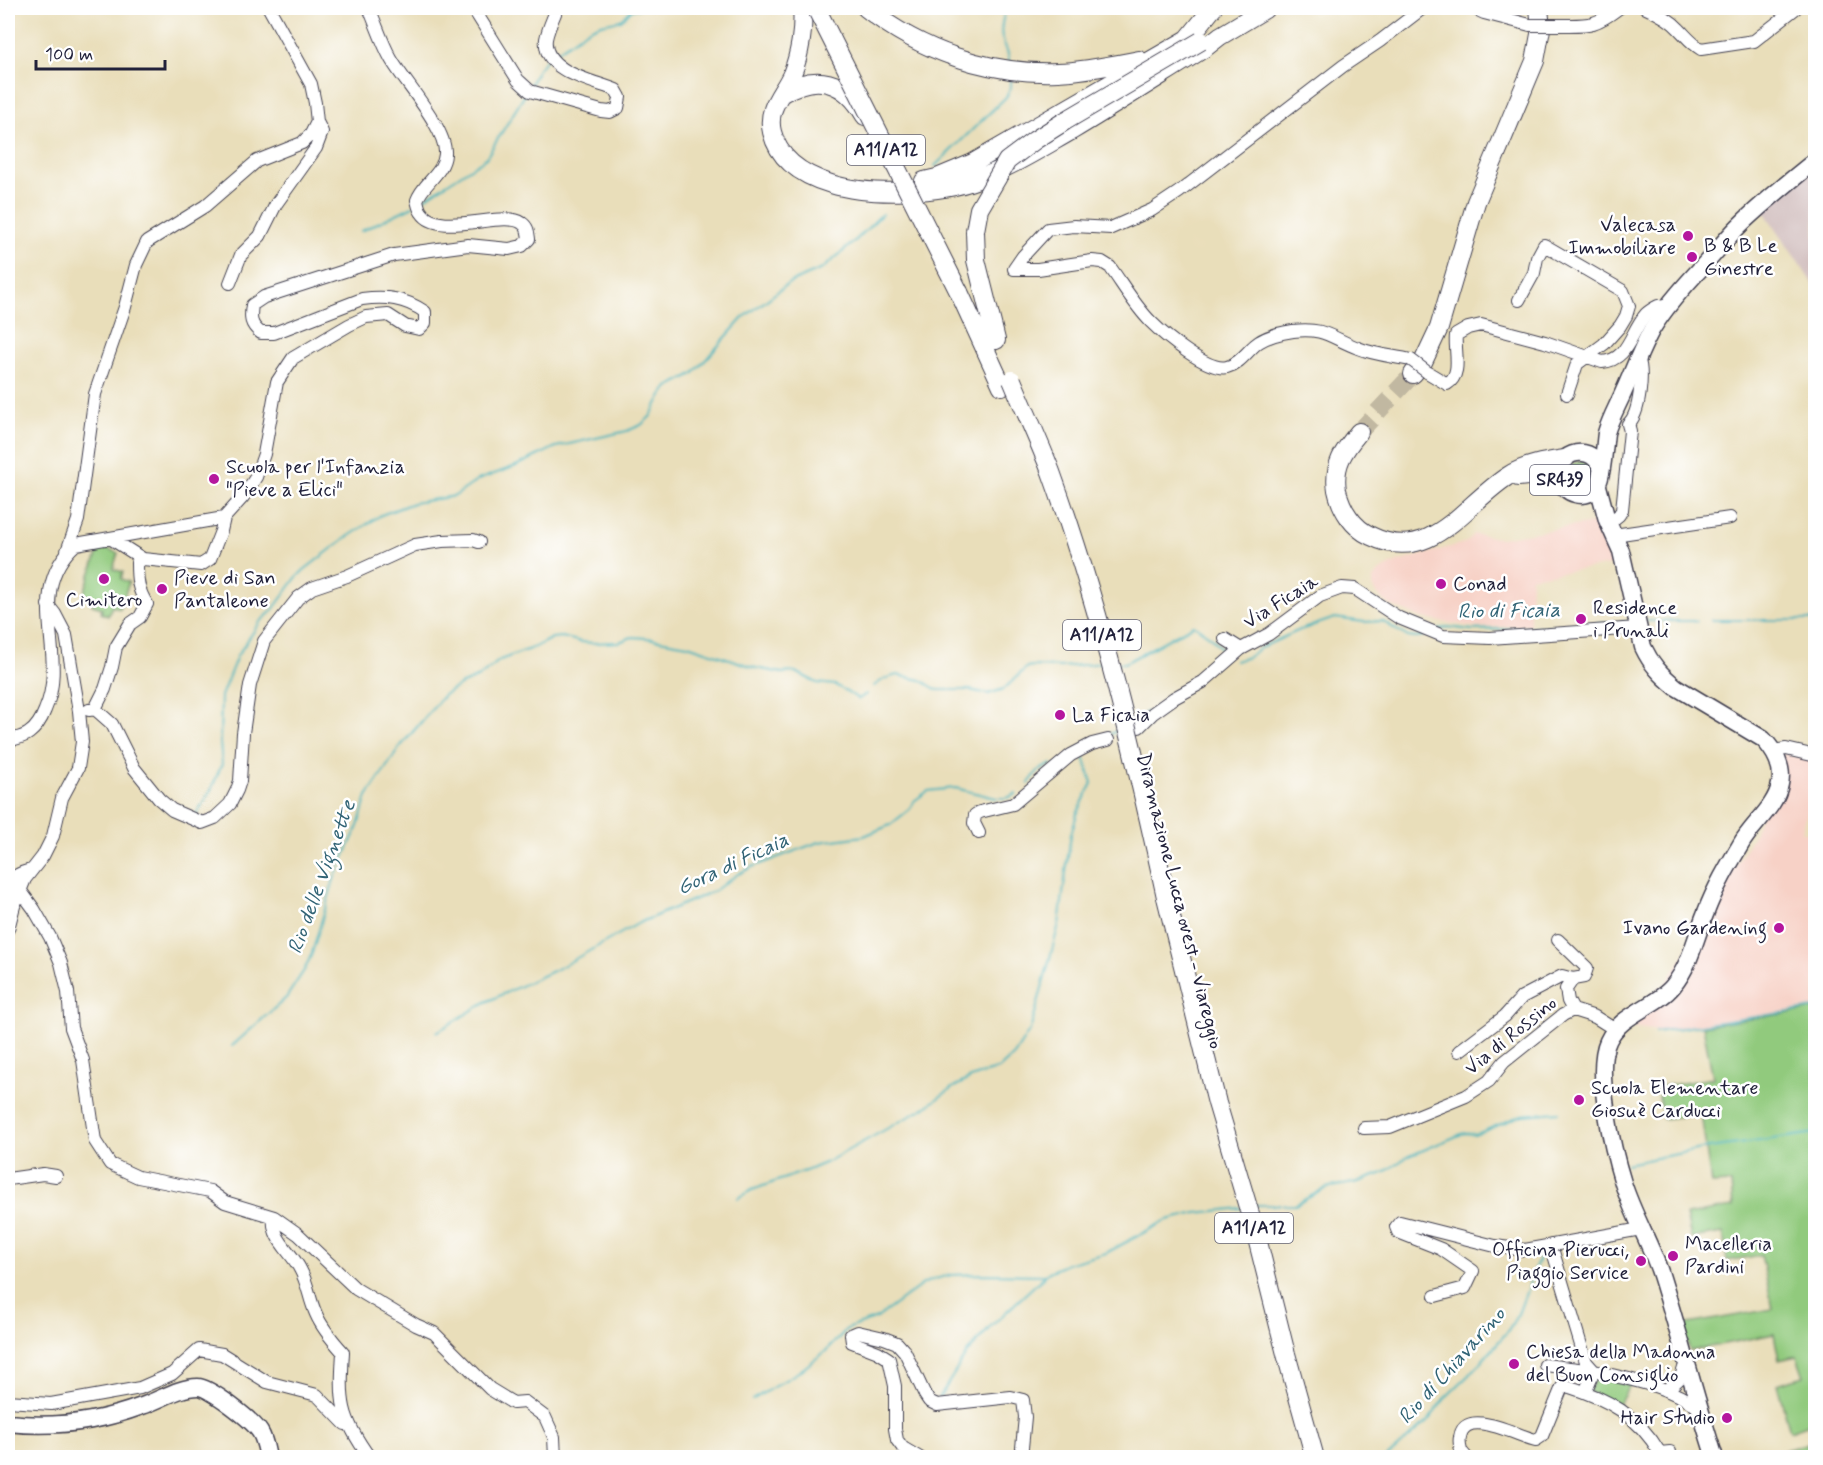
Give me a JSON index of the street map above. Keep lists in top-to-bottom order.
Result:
{
  "streets": {
    "highway": ["A11/A12", "Diramazione Lucca ovest - Viareggio"],
    "main road": ["SR439"],
    "street": ["Via Ficaia", "Via di Rossino"]
  },
  "water": [
    "Rio di Ficaia",
    "Gora di Ficaia",
    "Rio delle Vignette",
    "Rio di Chiavarino"
  ],
  "places": [
    "Valecasa Immobiliare",
    "B & B Le Ginestre",
    "Scuola per l'Infanzia \"Pieve a Elici\"",
    "Cimitero",
    "Conad",
    "Pieve di San Pantaleone",
    "Residence i Prunali",
    "La Ficaia",
    "Ivano Gardening",
    "Scuola Elementare Giosuè Carducci",
    "Macelleria Pardini",
    "Officina Pierucci, Piaggio Service",
    "Chiesa della Madonna del Buon Consiglio",
    "Hair Studio"
  ],
  "scale_bar": "100 m"
}
